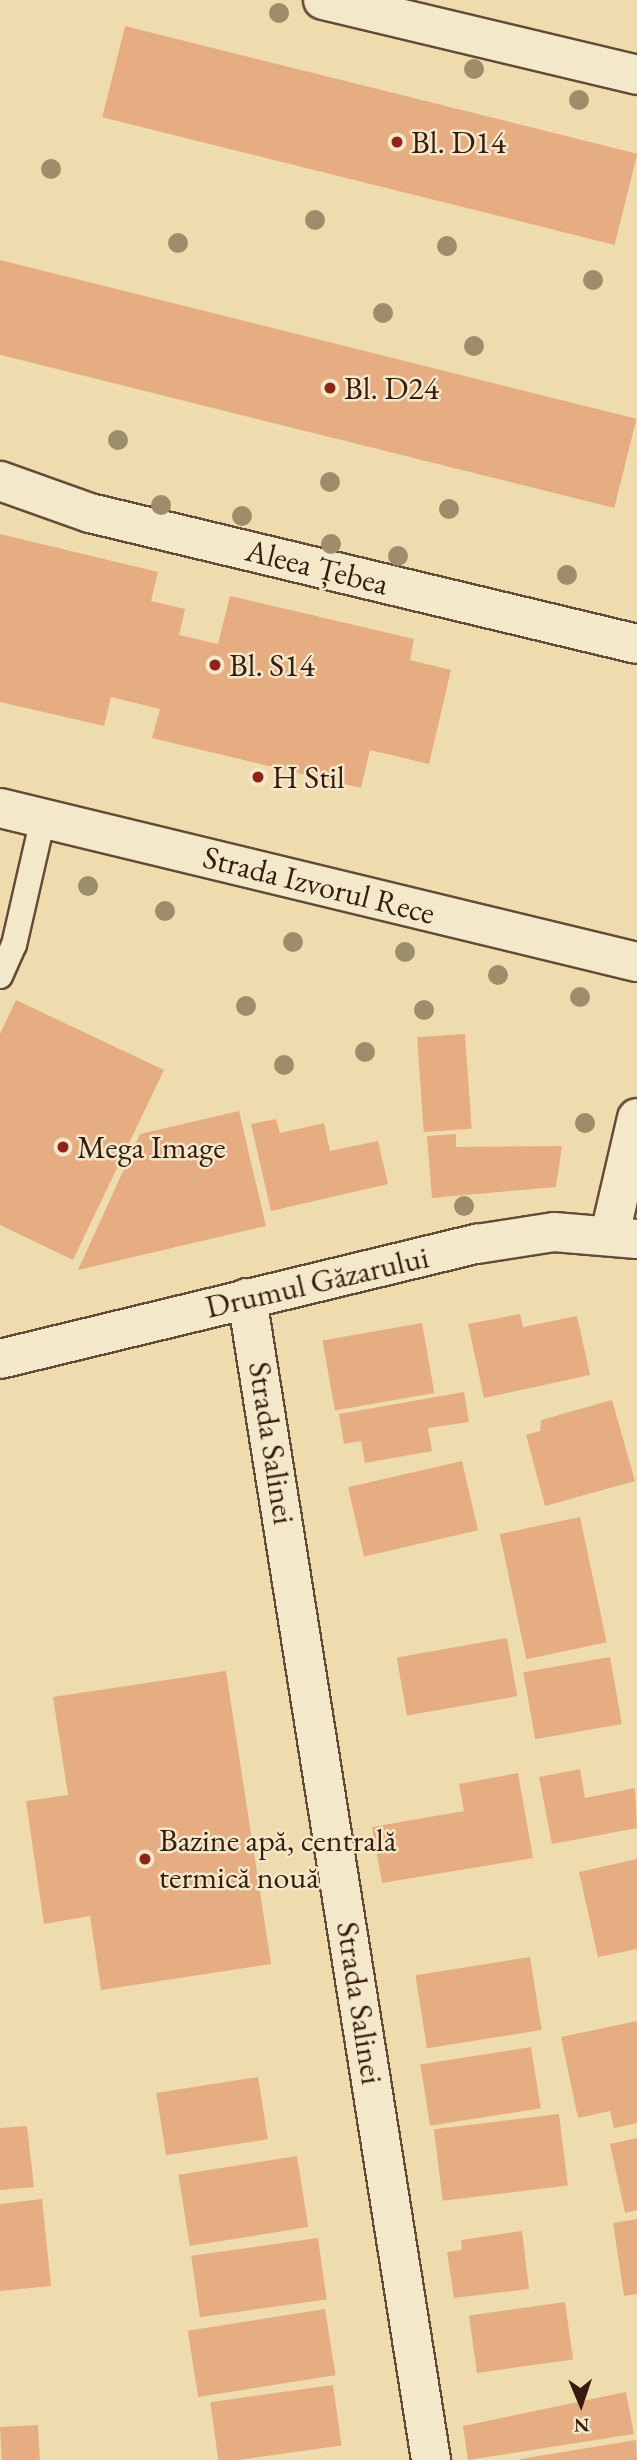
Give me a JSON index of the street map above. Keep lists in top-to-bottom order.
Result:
{
  "streets": {
    "street": [
      "Aleea Țebea",
      "Strada Izvorul Rece",
      "Drumul Găzarului",
      "Strada Salinei"
    ]
  },
  "crossings": [
    ["Drumul Găzarului", "Strada Salinei"]
  ],
  "places": [
    "Bl. D14",
    "Bl. D24",
    "Bl. S14",
    "H Stil",
    "Mega Image",
    "Bazine apă, centrală termică nouă"
  ],
  "north": "bottom"
}
